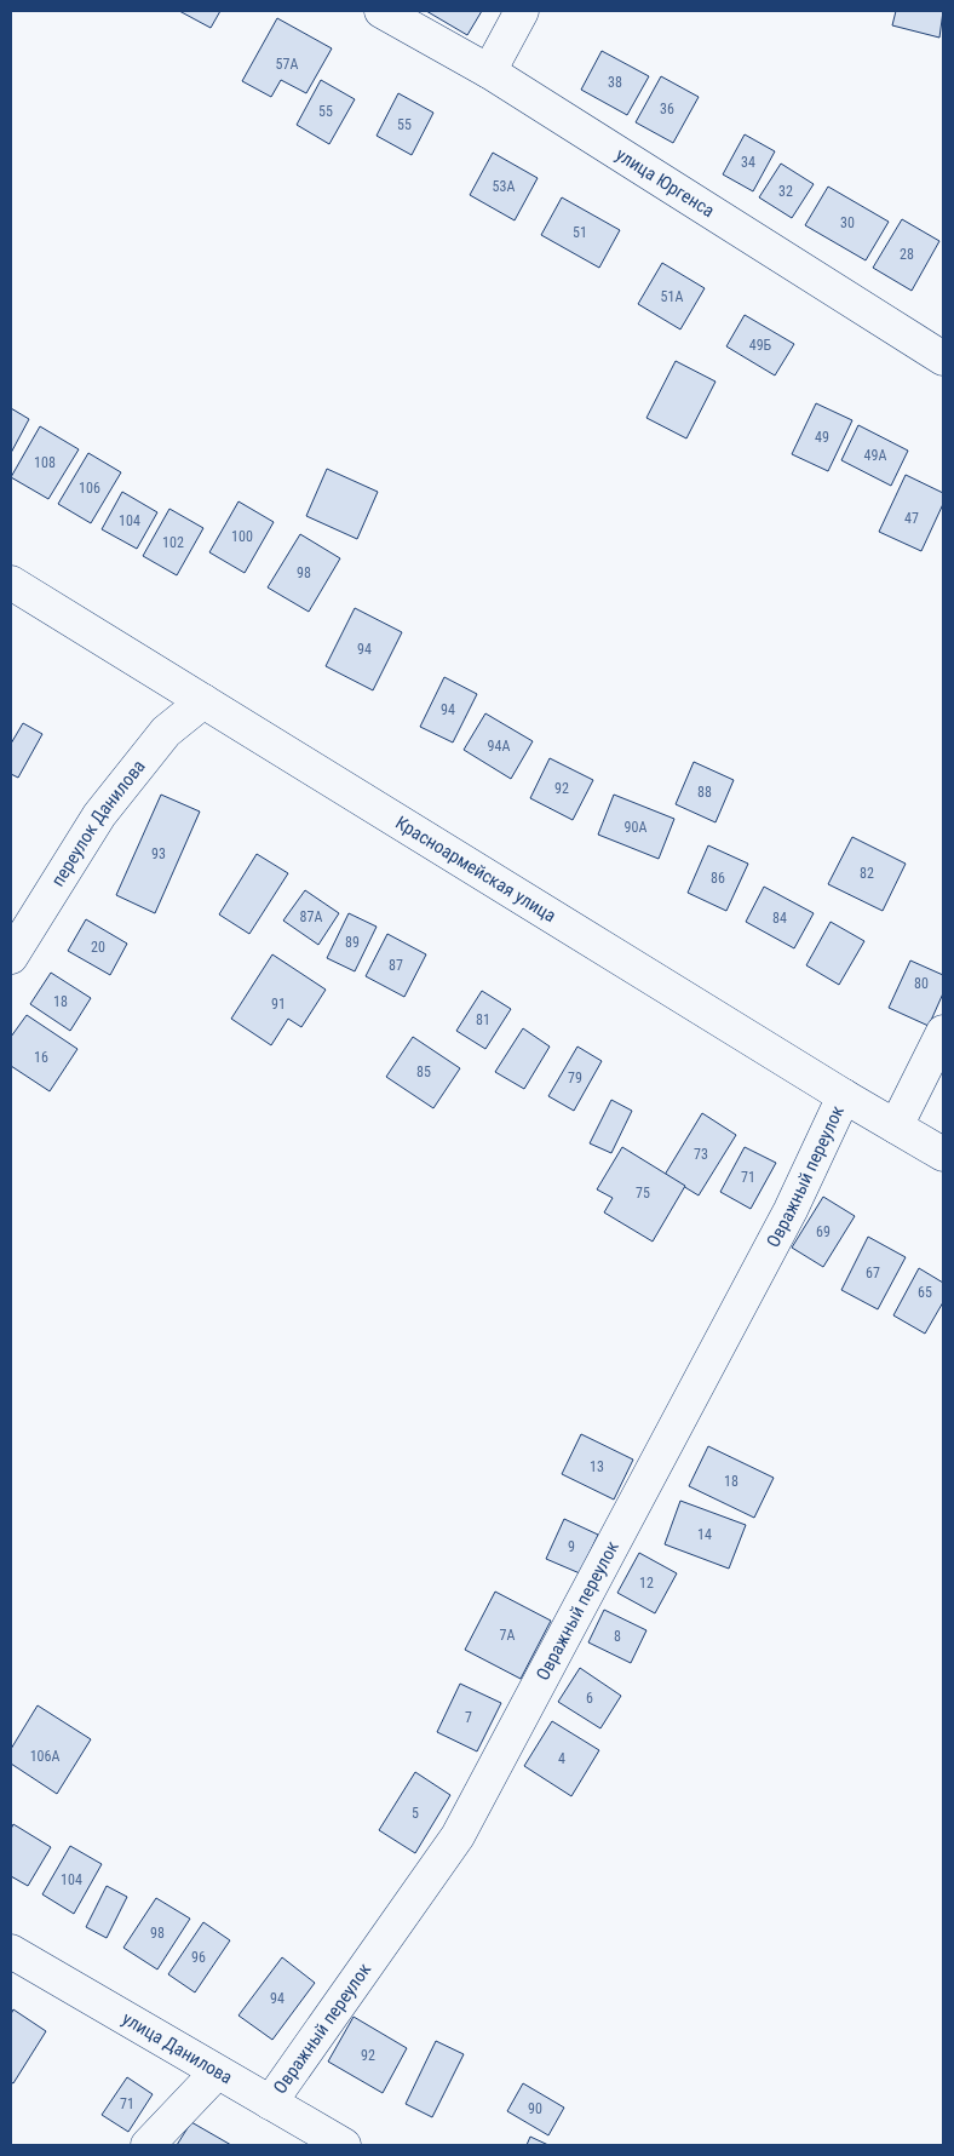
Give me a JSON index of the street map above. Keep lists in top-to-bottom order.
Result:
{
  "streets": {
    "street": [
      "улица Юргенса",
      "переулок Данилова",
      "Красноармейская улица",
      "Овражный переулок",
      "улица Данилова"
    ]
  },
  "crossings": [
    ["переулок Данилова", "Красноармейская улица"],
    ["Красноармейская улица", "Овражный переулок"],
    ["Овражный переулок", "улица Данилова"]
  ],
  "house_numbers": [
    "57А",
    "38",
    "36",
    "55",
    "55",
    "34",
    "53А",
    "32",
    "30",
    "51",
    "28",
    "51А",
    "49Б",
    "49",
    "49А",
    "108",
    "106",
    "47",
    "104",
    "100",
    "102",
    "98",
    "94",
    "94",
    "94А",
    "92",
    "88",
    "90А",
    "93",
    "82",
    "86",
    "87А",
    "84",
    "89",
    "20",
    "87",
    "80",
    "18",
    "91",
    "81",
    "16",
    "85",
    "79",
    "73",
    "71",
    "75",
    "69",
    "67",
    "65",
    "13",
    "18",
    "14",
    "9",
    "12",
    "7А",
    "8",
    "6",
    "7",
    "106А",
    "4",
    "5",
    "104",
    "98",
    "96",
    "94",
    "92",
    "71",
    "90"
  ]
}
